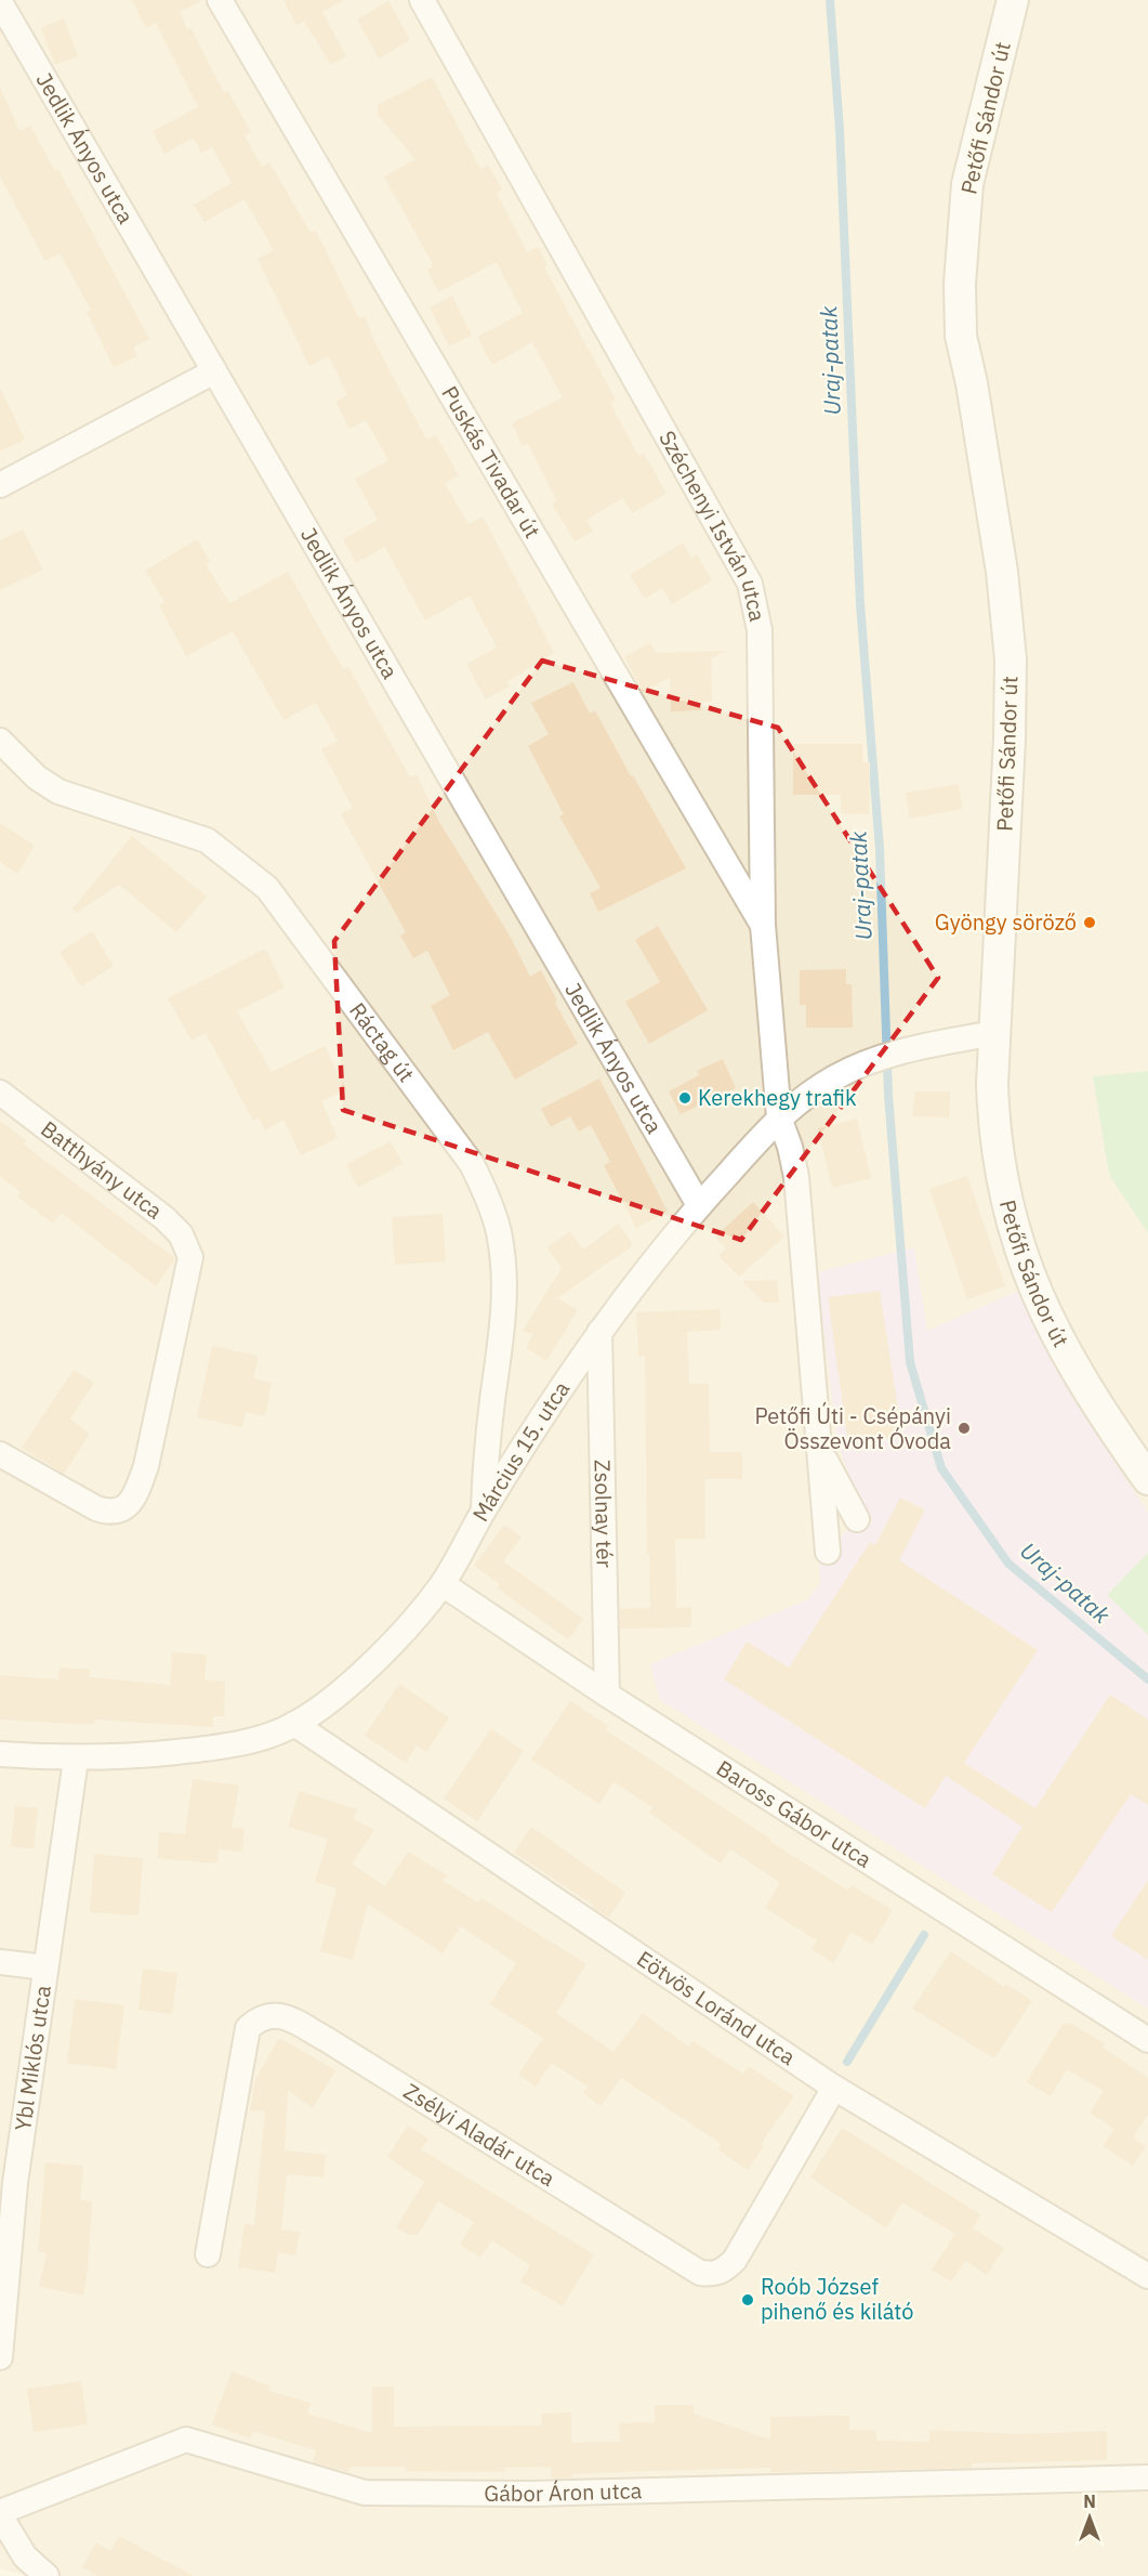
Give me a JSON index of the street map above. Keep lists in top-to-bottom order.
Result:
{
  "streets": {
    "street": [
      "Petőfi Sándor út",
      "Jedlik Ányos utca",
      "Puskás Tivadar út",
      "Széchenyi István utca",
      "Ráctag út",
      "Batthyány utca",
      "Március 15. utca",
      "Zsolnay tér",
      "Baross Gábor utca",
      "Eötvös Loránd utca",
      "Ybl Miklós utca",
      "Zsélyi Aladár utca",
      "Gábor Áron utca"
    ]
  },
  "crossings": [
    ["Petőfi Sándor út", "Március 15. utca"],
    ["Jedlik Ányos utca", "Március 15. utca"],
    ["Puskás Tivadar út", "Széchenyi István utca"],
    ["Széchenyi István utca", "Március 15. utca"],
    ["Ráctag út", "Március 15. utca"],
    ["Március 15. utca", "Zsolnay tér"],
    ["Március 15. utca", "Baross Gábor utca"],
    ["Március 15. utca", "Eötvös Loránd utca"],
    ["Március 15. utca", "Ybl Miklós utca"],
    ["Zsolnay tér", "Baross Gábor utca"],
    ["Eötvös Loránd utca", "Zsélyi Aladár utca"]
  ],
  "water": ["Uraj-patak"],
  "places": [
    "Gyöngy söröző",
    "Kerekhegy trafik",
    "Petőfi Úti - Csépányi Összevont Óvoda",
    "Roób József pihenő és kilátó"
  ],
  "north": "top"
}
